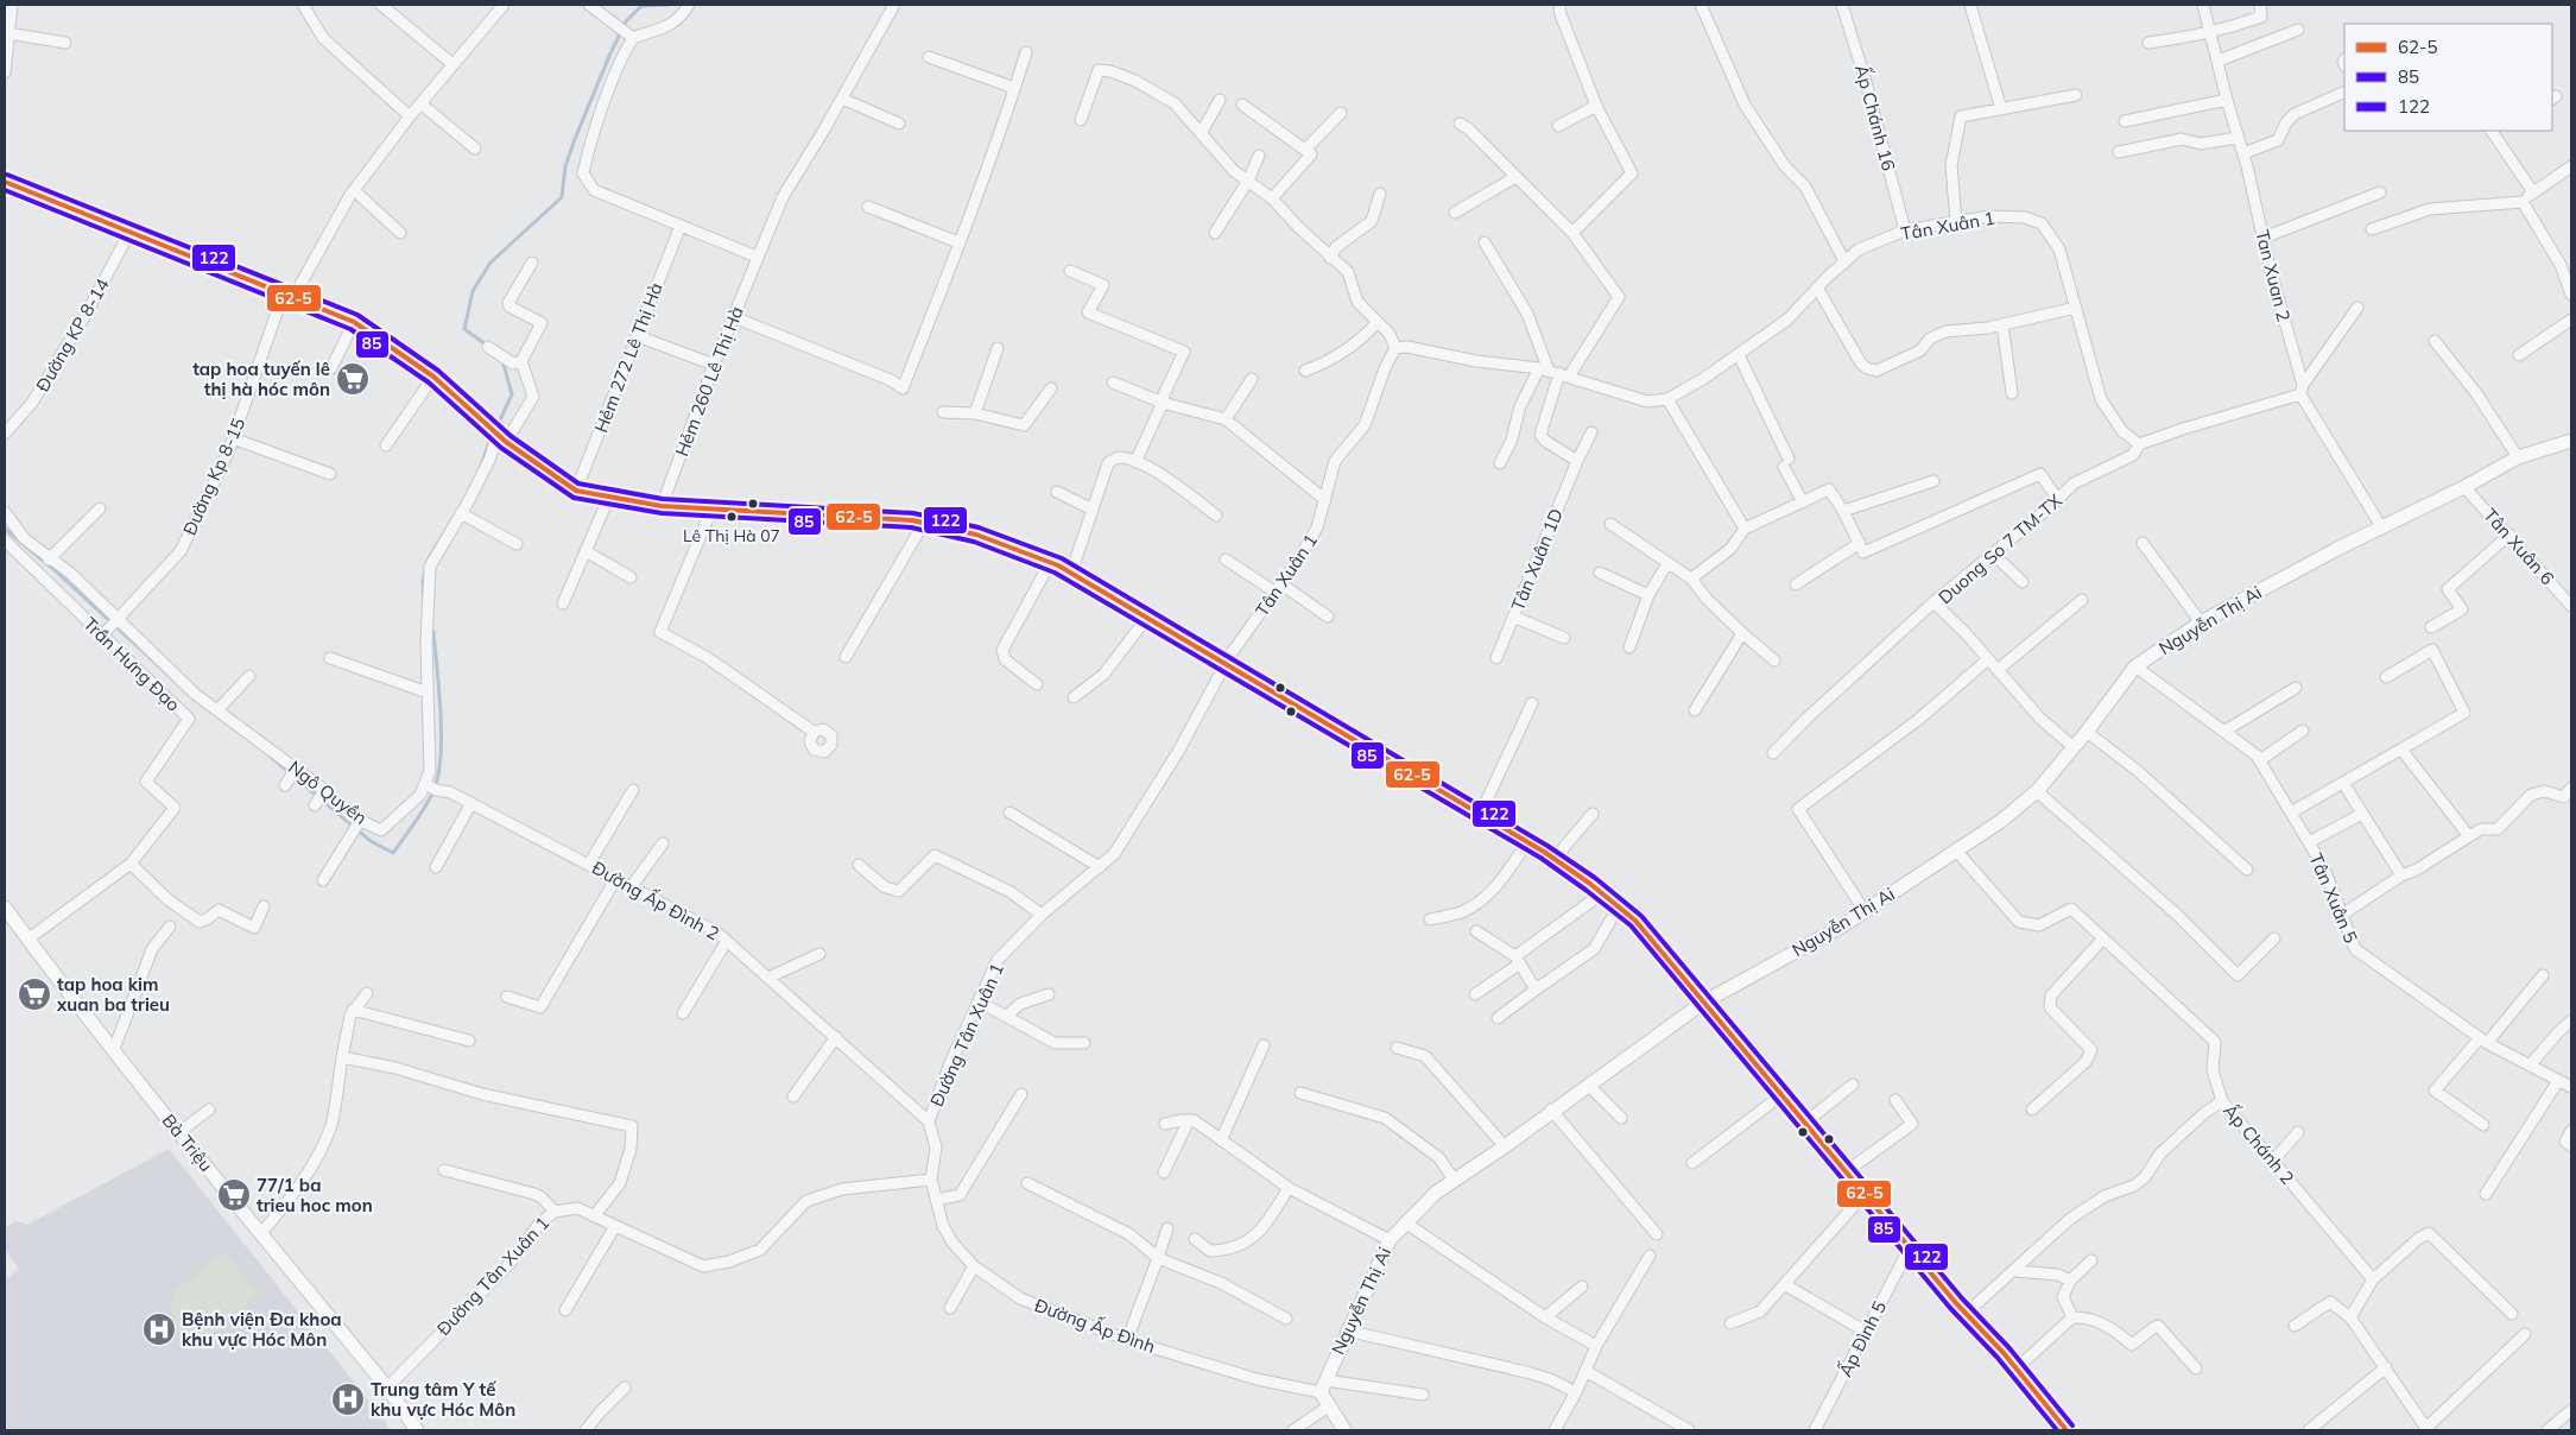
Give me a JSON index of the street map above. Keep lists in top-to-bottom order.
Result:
{
  "streets": {
    "street": [
      "Ấp Chánh 16",
      "Tân Xuân 1",
      "Tan Xuan 2",
      "Đường KP 8-14",
      "Hẻm 272 Lê Thị Hà",
      "Hẻm 260 Lê Thị Hà",
      "Đường Kp 8-15",
      "Tân Xuân 6",
      "Duong So 7 TM-TX",
      "Tân Xuân 1D",
      "Nguyễn Thị Ai",
      "Trần Hưng Đạo",
      "Ngô Quyền",
      "Tân Xuân 5",
      "Đường Ấp Đình 2",
      "Đường Tân Xuân 1",
      "Bà Triệu",
      "Ấp Chánh 2",
      "Đường Ấp Đình",
      "Ấp Đình 5"
    ]
  },
  "crossings": [
    ["Ấp Chánh 16", "Tân Xuân 1"],
    ["Tân Xuân 1", "Duong So 7 TM-TX"],
    ["Tân Xuân 1", "Đường Tân Xuân 1"],
    ["Tan Xuan 2", "Nguyễn Thị Ai"],
    ["Đường Kp 8-15", "Trần Hưng Đạo"],
    ["Đường Kp 8-15", "Ngô Quyền"],
    ["Tân Xuân 6", "Nguyễn Thị Ai"],
    ["Duong So 7 TM-TX", "Nguyễn Thị Ai"],
    ["Nguyễn Thị Ai", "Tân Xuân 5"],
    ["Nguyễn Thị Ai", "Ấp Chánh 2"],
    ["Nguyễn Thị Ai", "Đường Ấp Đình"],
    ["Trần Hưng Đạo", "Bà Triệu"],
    ["Ngô Quyền", "Đường Ấp Đình 2"],
    ["Đường Ấp Đình 2", "Đường Tân Xuân 1"],
    ["Đường Tân Xuân 1", "Bà Triệu"],
    ["Đường Tân Xuân 1", "Đường Ấp Đình"]
  ],
  "places": {
    "supermarket": ["tap hoa tuyến lê thị hà hóc môn", "tap hoa kim xuan ba trieu", "77/1 ba trieu hoc mon"],
    "other": ["Lê Thị Hà 07"],
    "hospital": ["Bệnh viện Đa khoa khu vực Hóc Môn", "Trung tâm Y tế khu vực Hóc Môn"]
  },
  "lines": ["transit line 122", "transit line 62-5", "transit line 85"],
  "legend": ["62-5", "85", "122"]
}
